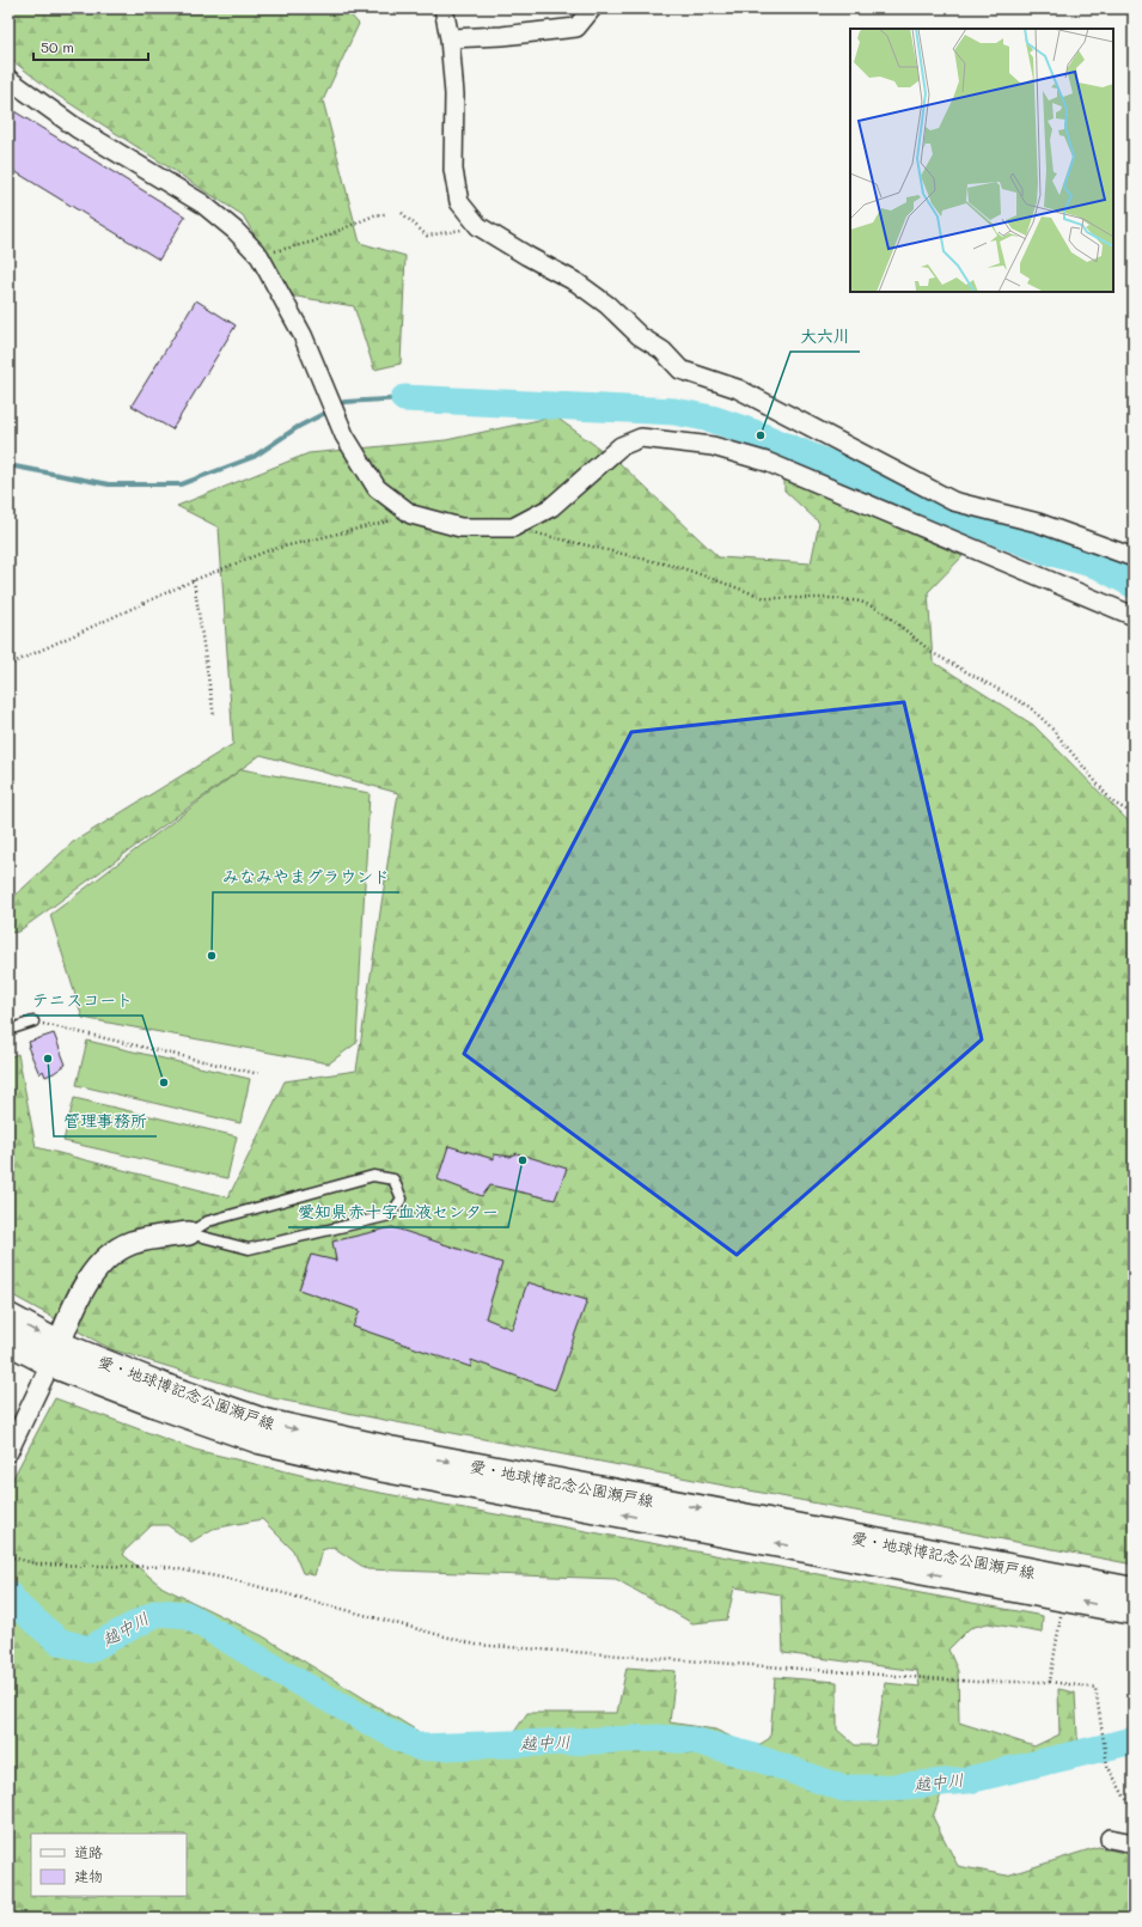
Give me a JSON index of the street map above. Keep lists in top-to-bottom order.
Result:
{
  "streets": {
    "main road": ["愛・地球博記念公園瀬戸線"]
  },
  "water": ["越中川"],
  "places": [
    "大六川",
    "みなみやまグラウンド",
    "管理事務所",
    "テニスコート",
    "愛知県赤十字血液センター"
  ],
  "legend": ["道路", "建物"],
  "scale_bar": "50 m"
}
